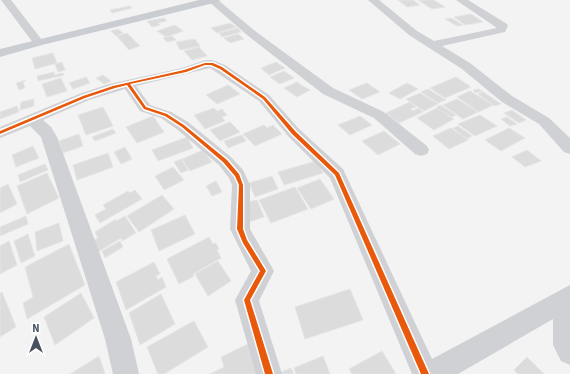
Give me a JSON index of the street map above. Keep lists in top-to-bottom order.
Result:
{
  "north": "top"
}
